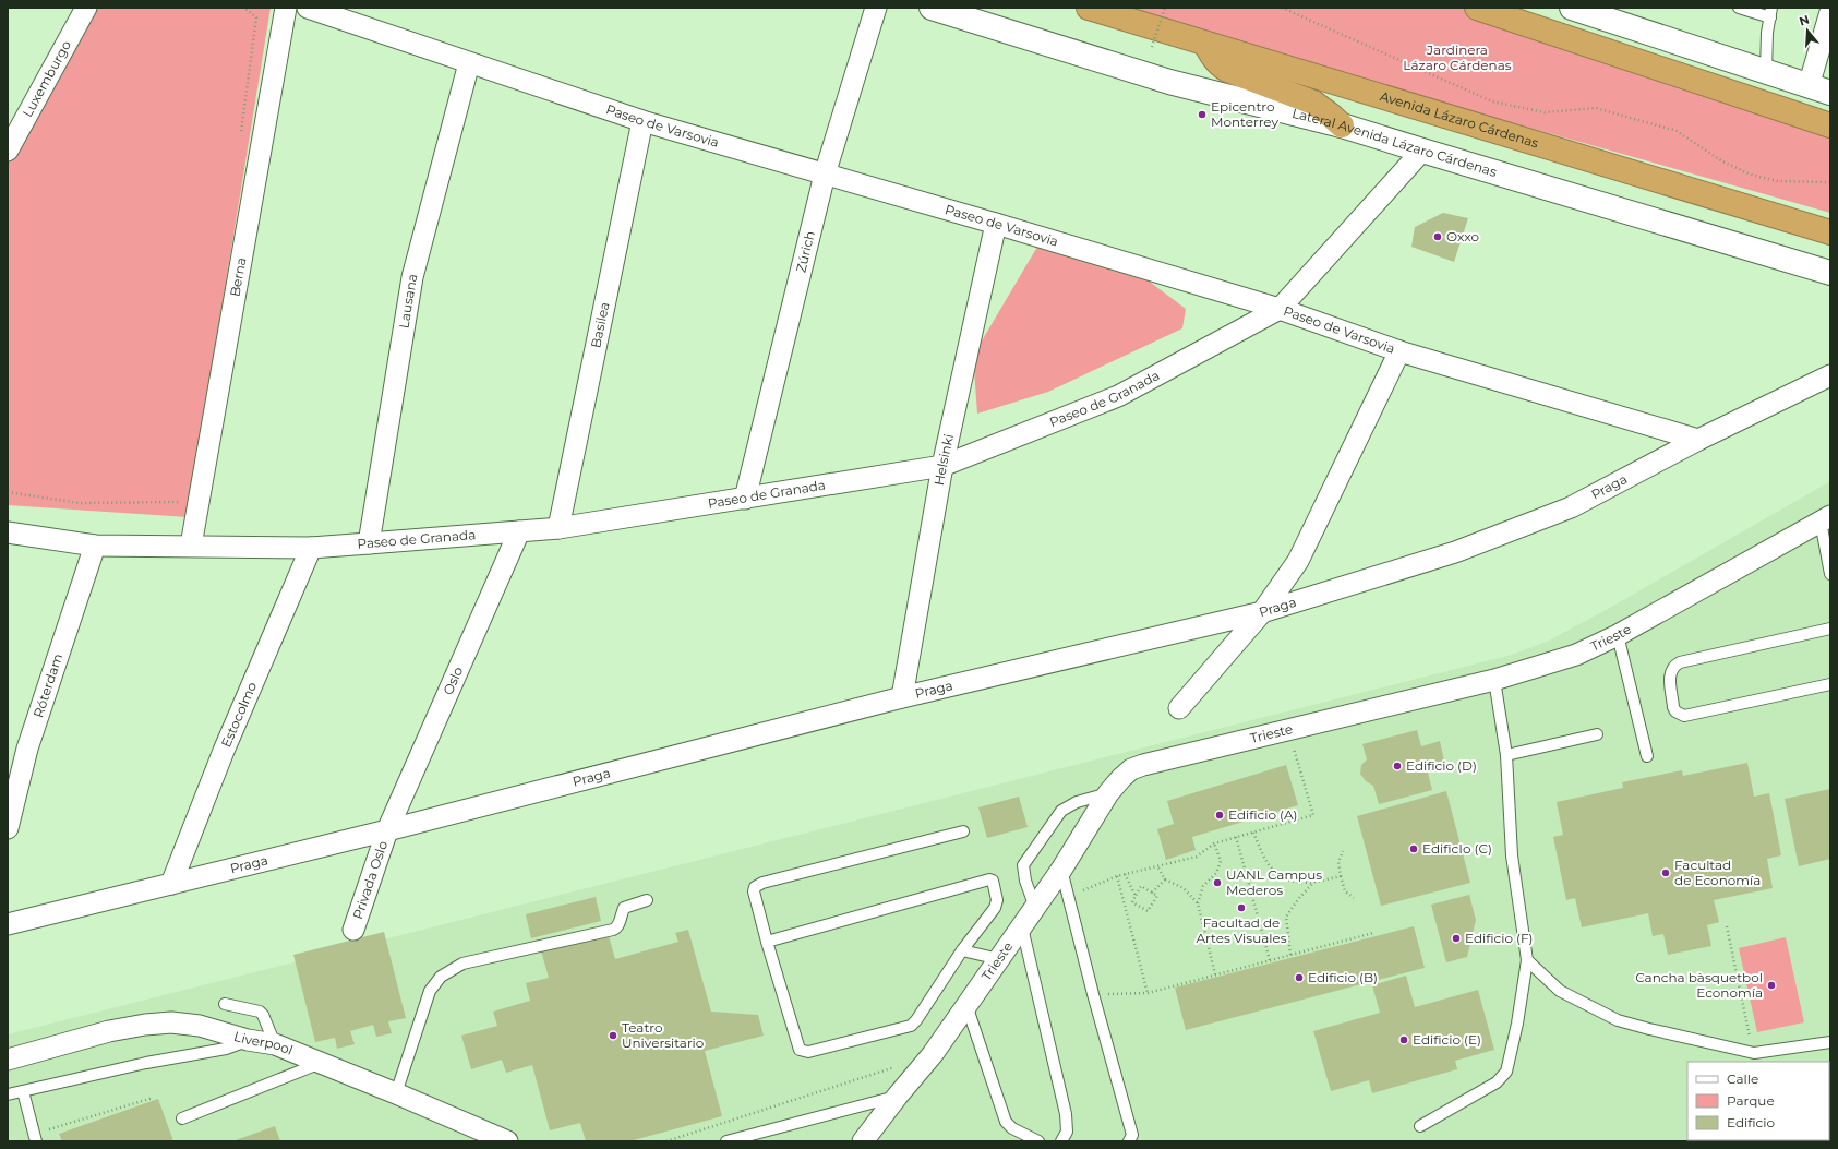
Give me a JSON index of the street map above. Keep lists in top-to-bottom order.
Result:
{
  "streets": {
    "highway": ["Avenida Lázaro Cárdenas"],
    "main road": ["Lateral Avenida Lázaro Cárdenas"],
    "street": [
      "Luxemburgo",
      "Paseo de Varsovia",
      "Zúrich",
      "Berna",
      "Lausana",
      "Basilea",
      "Paseo de Granada",
      "Helsinki",
      "Praga",
      "Trieste",
      "Oslo",
      "Róterdam",
      "Estocolmo",
      "Privada Oslo",
      "Liverpool"
    ]
  },
  "crossings": [
    ["Paseo de Varsovia", "Zúrich"],
    ["Paseo de Varsovia", "Lausana"],
    ["Paseo de Varsovia", "Basilea"],
    ["Paseo de Varsovia", "Paseo de Granada"],
    ["Paseo de Varsovia", "Helsinki"],
    ["Paseo de Varsovia", "Praga"],
    ["Lateral Avenida Lázaro Cárdenas", "Paseo de Granada"],
    ["Zúrich", "Paseo de Granada"],
    ["Berna", "Paseo de Granada"],
    ["Lausana", "Paseo de Granada"],
    ["Basilea", "Paseo de Granada"],
    ["Paseo de Granada", "Helsinki"],
    ["Paseo de Granada", "Oslo"],
    ["Paseo de Granada", "Róterdam"],
    ["Paseo de Granada", "Estocolmo"],
    ["Helsinki", "Praga"],
    ["Praga", "Oslo"],
    ["Praga", "Estocolmo"],
    ["Praga", "Privada Oslo"],
    ["Oslo", "Privada Oslo"]
  ],
  "parks": ["Jardinera Lázaro Cárdenas"],
  "places": [
    "Epicentro Monterrey",
    "Oxxo",
    "Edificio (D)",
    "Edificio (A)",
    "EdificIo (C)",
    "Facultad de Economía",
    "UANL Campus Mederos",
    "Facultad de Artes Visuales",
    "Edificio (F)",
    "Edificio (B)",
    "Cancha bàsquetbol Economía",
    "Teatro Universitario",
    "Edificio (E)"
  ],
  "legend": ["Calle", "Parque", "Edificio"],
  "north": "top"
}
